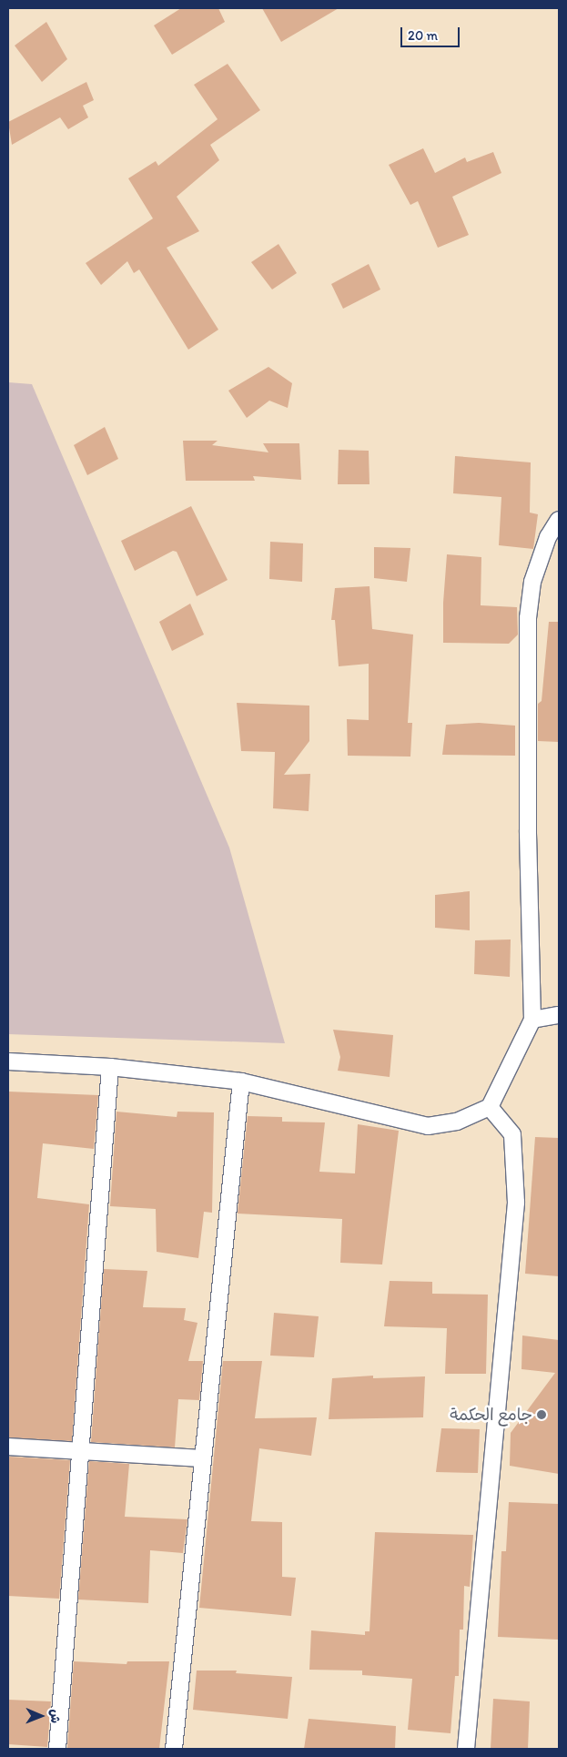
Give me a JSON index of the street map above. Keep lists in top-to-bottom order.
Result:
{
  "places": ["جامع الحكمة"],
  "scale_bar": "20 m",
  "north": "right"
}
